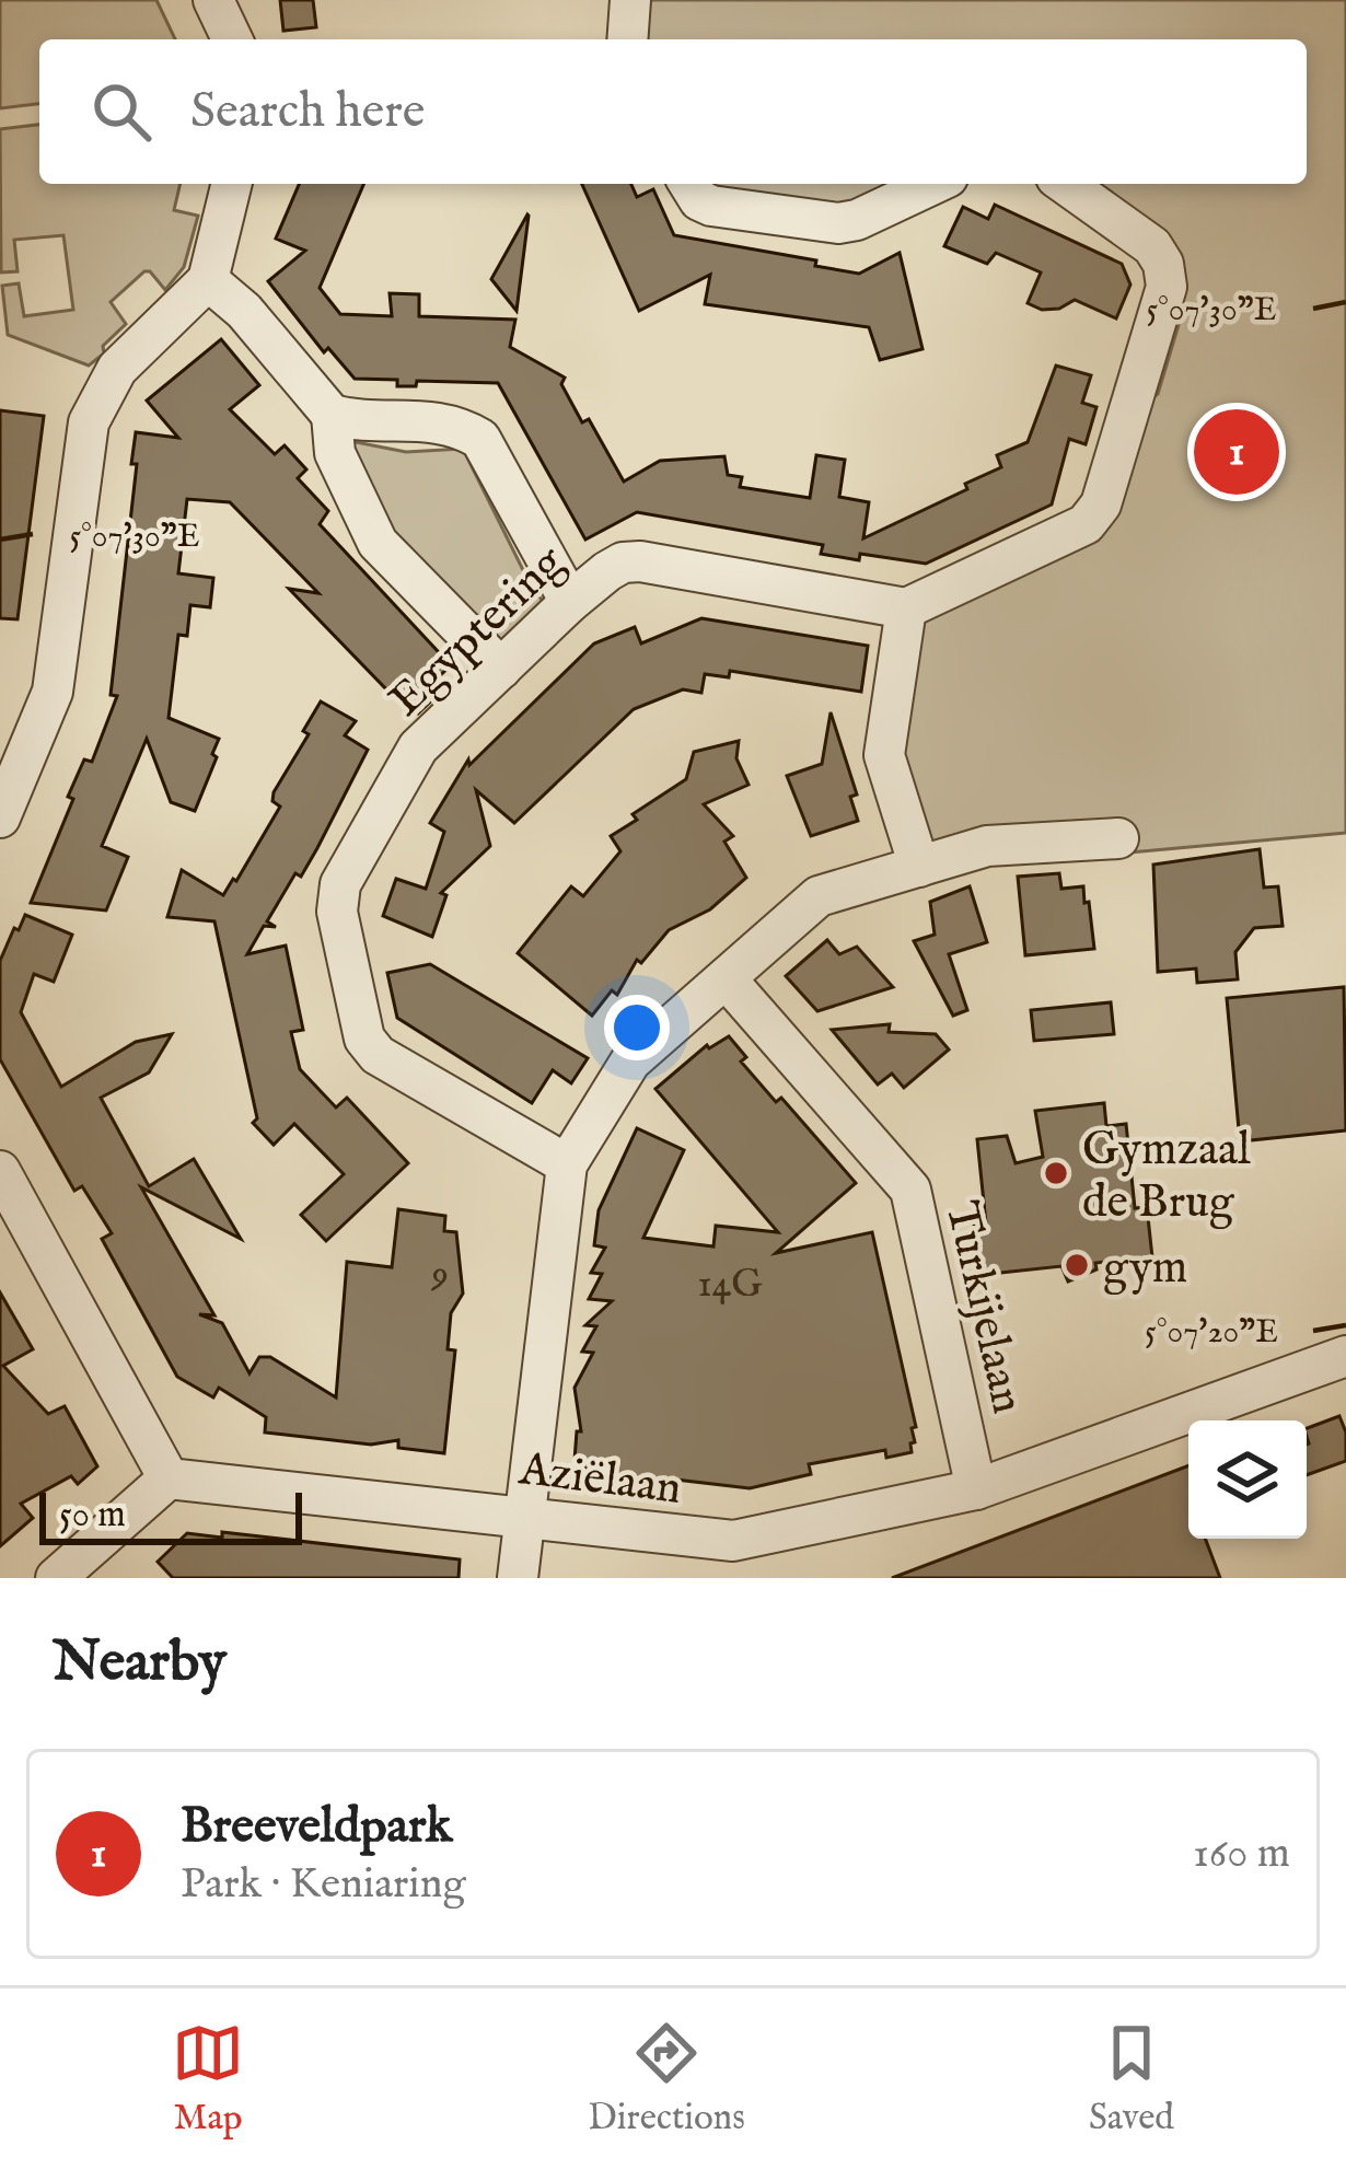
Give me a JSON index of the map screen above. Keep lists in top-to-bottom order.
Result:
{
  "streets": {
    "street": ["Egyptering", "Turkijelaan", "Aziëlaan"]
  },
  "crossings": [
    ["Turkijelaan", "Aziëlaan"]
  ],
  "places": ["Gymzaal de Brug", "gym"],
  "house_numbers": ["9", "14G"],
  "scale_bar": "50 m",
  "page": {
    "search": "Search here",
    "pins": "1",
    "scale": "50 m",
    "heading": "Nearby",
    "list": [
      {
        "mark": "1",
        "name": "Breeveldpark",
        "note": "Park · Keniaring",
        "value": "160 m"
      }
    ],
    "nav": ["Map", "Directions", "Saved"]
  },
  "coordinates": ["5°07'30\"E", "5°07'20\"E"]
}
